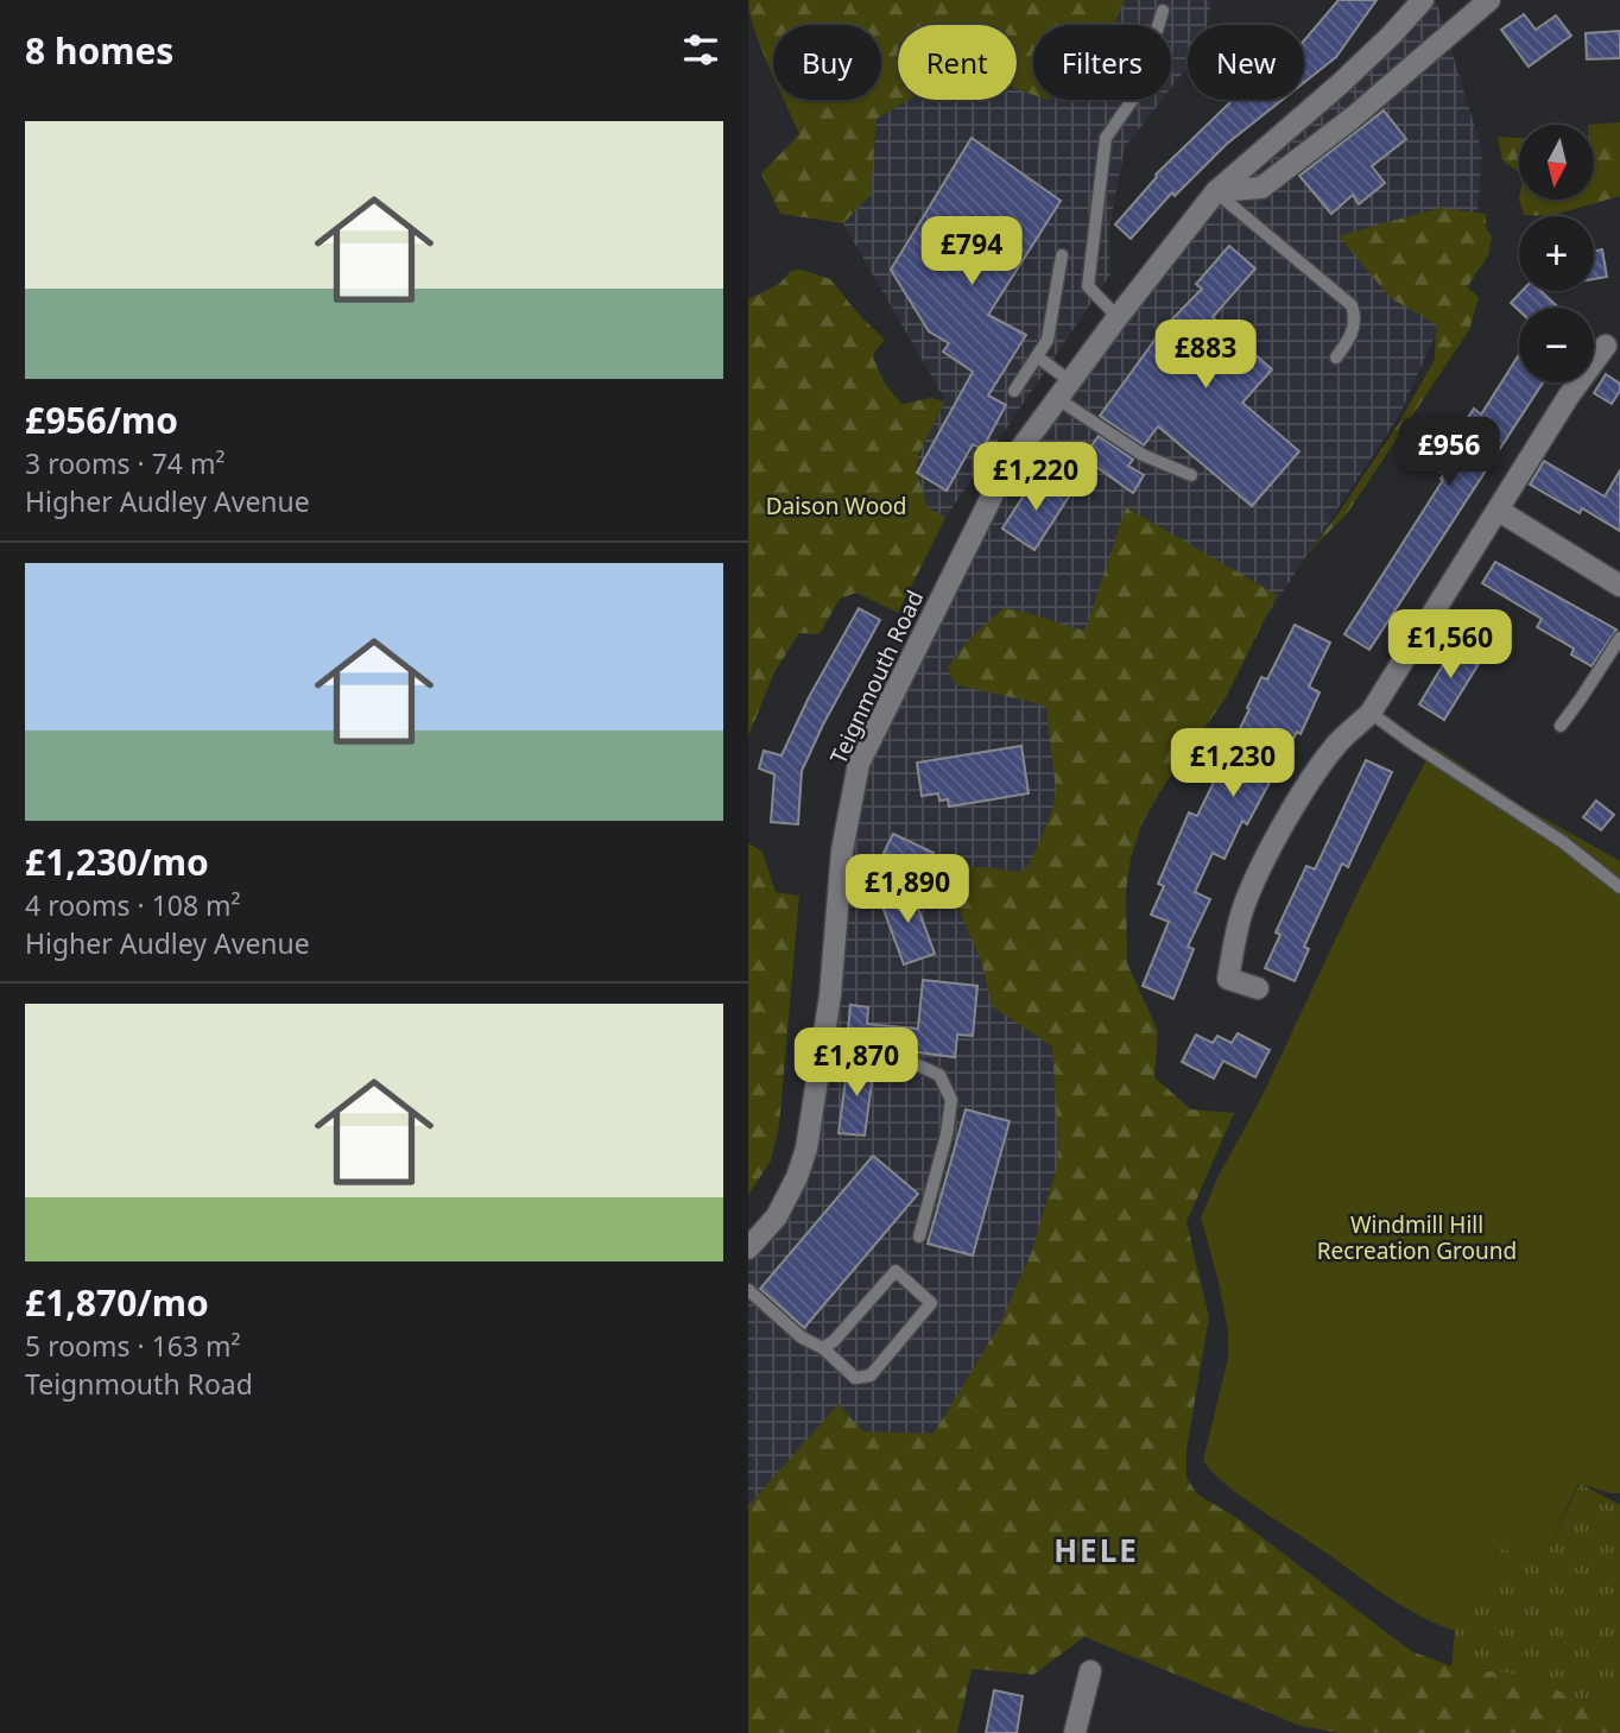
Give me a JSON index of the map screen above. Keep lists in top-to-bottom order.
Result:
{
  "streets": {
    "street": ["Teignmouth Road"]
  },
  "districts": ["HELE"],
  "parks": ["Daison Wood", "Windmill Hill Recreation Ground"],
  "north": "bottom",
  "page": {
    "heading": "8 homes",
    "chip": [
      "Buy",
      "Rent",
      "Filters",
      "New"
    ],
    "list": [
      {
        "name": "£956/mo",
        "note": "3 rooms · 74 m² · Higher Audley Avenue"
      },
      {
        "name": "£1,230/mo",
        "note": "4 rooms · 108 m² · Higher Audley Avenue"
      },
      {
        "name": "£1,870/mo",
        "note": "5 rooms · 163 m² · Teignmouth Road"
      }
    ],
    "map_buttons": ["+", "−"],
    "price": [
      "£794",
      "£883",
      "£956",
      "£1,220",
      "£1,560",
      "£1,230",
      "£1,890",
      "£1,870"
    ]
  }
}
